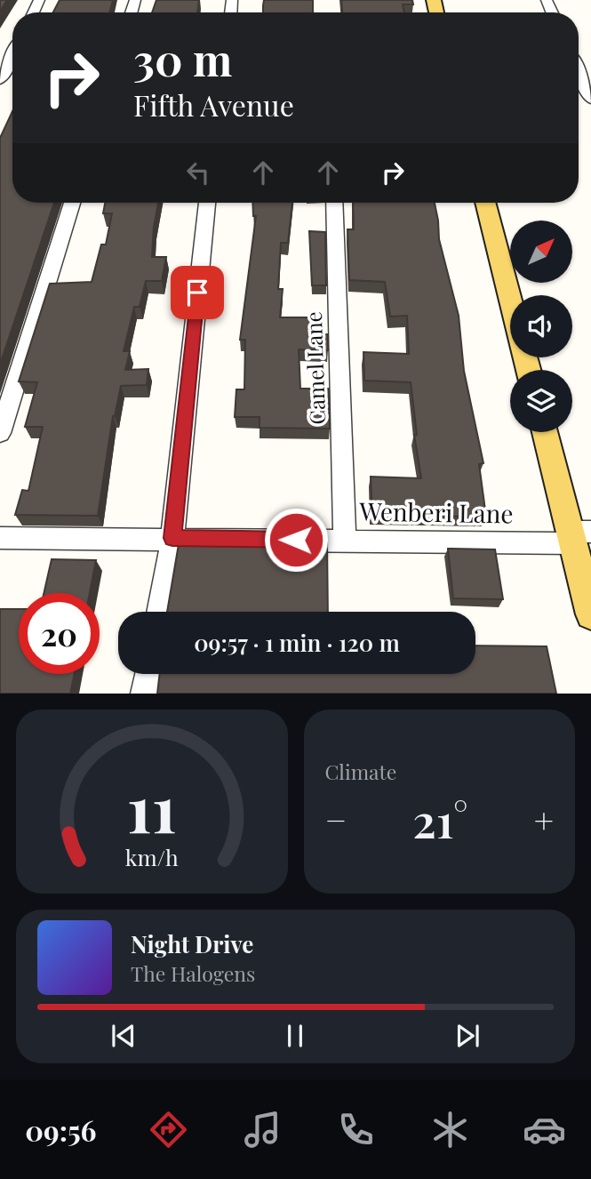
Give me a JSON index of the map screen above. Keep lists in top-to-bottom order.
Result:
{
  "streets": {
    "street": ["Camel Lane", "Wenberi Lane"]
  },
  "crossings": [
    ["Camel Lane", "Wenberi Lane"]
  ],
  "north": "top right",
  "page": {
    "turn": ["30 m", "Fifth Avenue"],
    "limit": "20",
    "trip": "09:57 · 1 min · 120 m",
    "tile": "Climate",
    "heat": ["−", "21°", "+"],
    "song": ["Night Drive", "The Halogens"],
    "tabs": "09:56",
    "gauge": ["11", "km/h"]
  }
}
